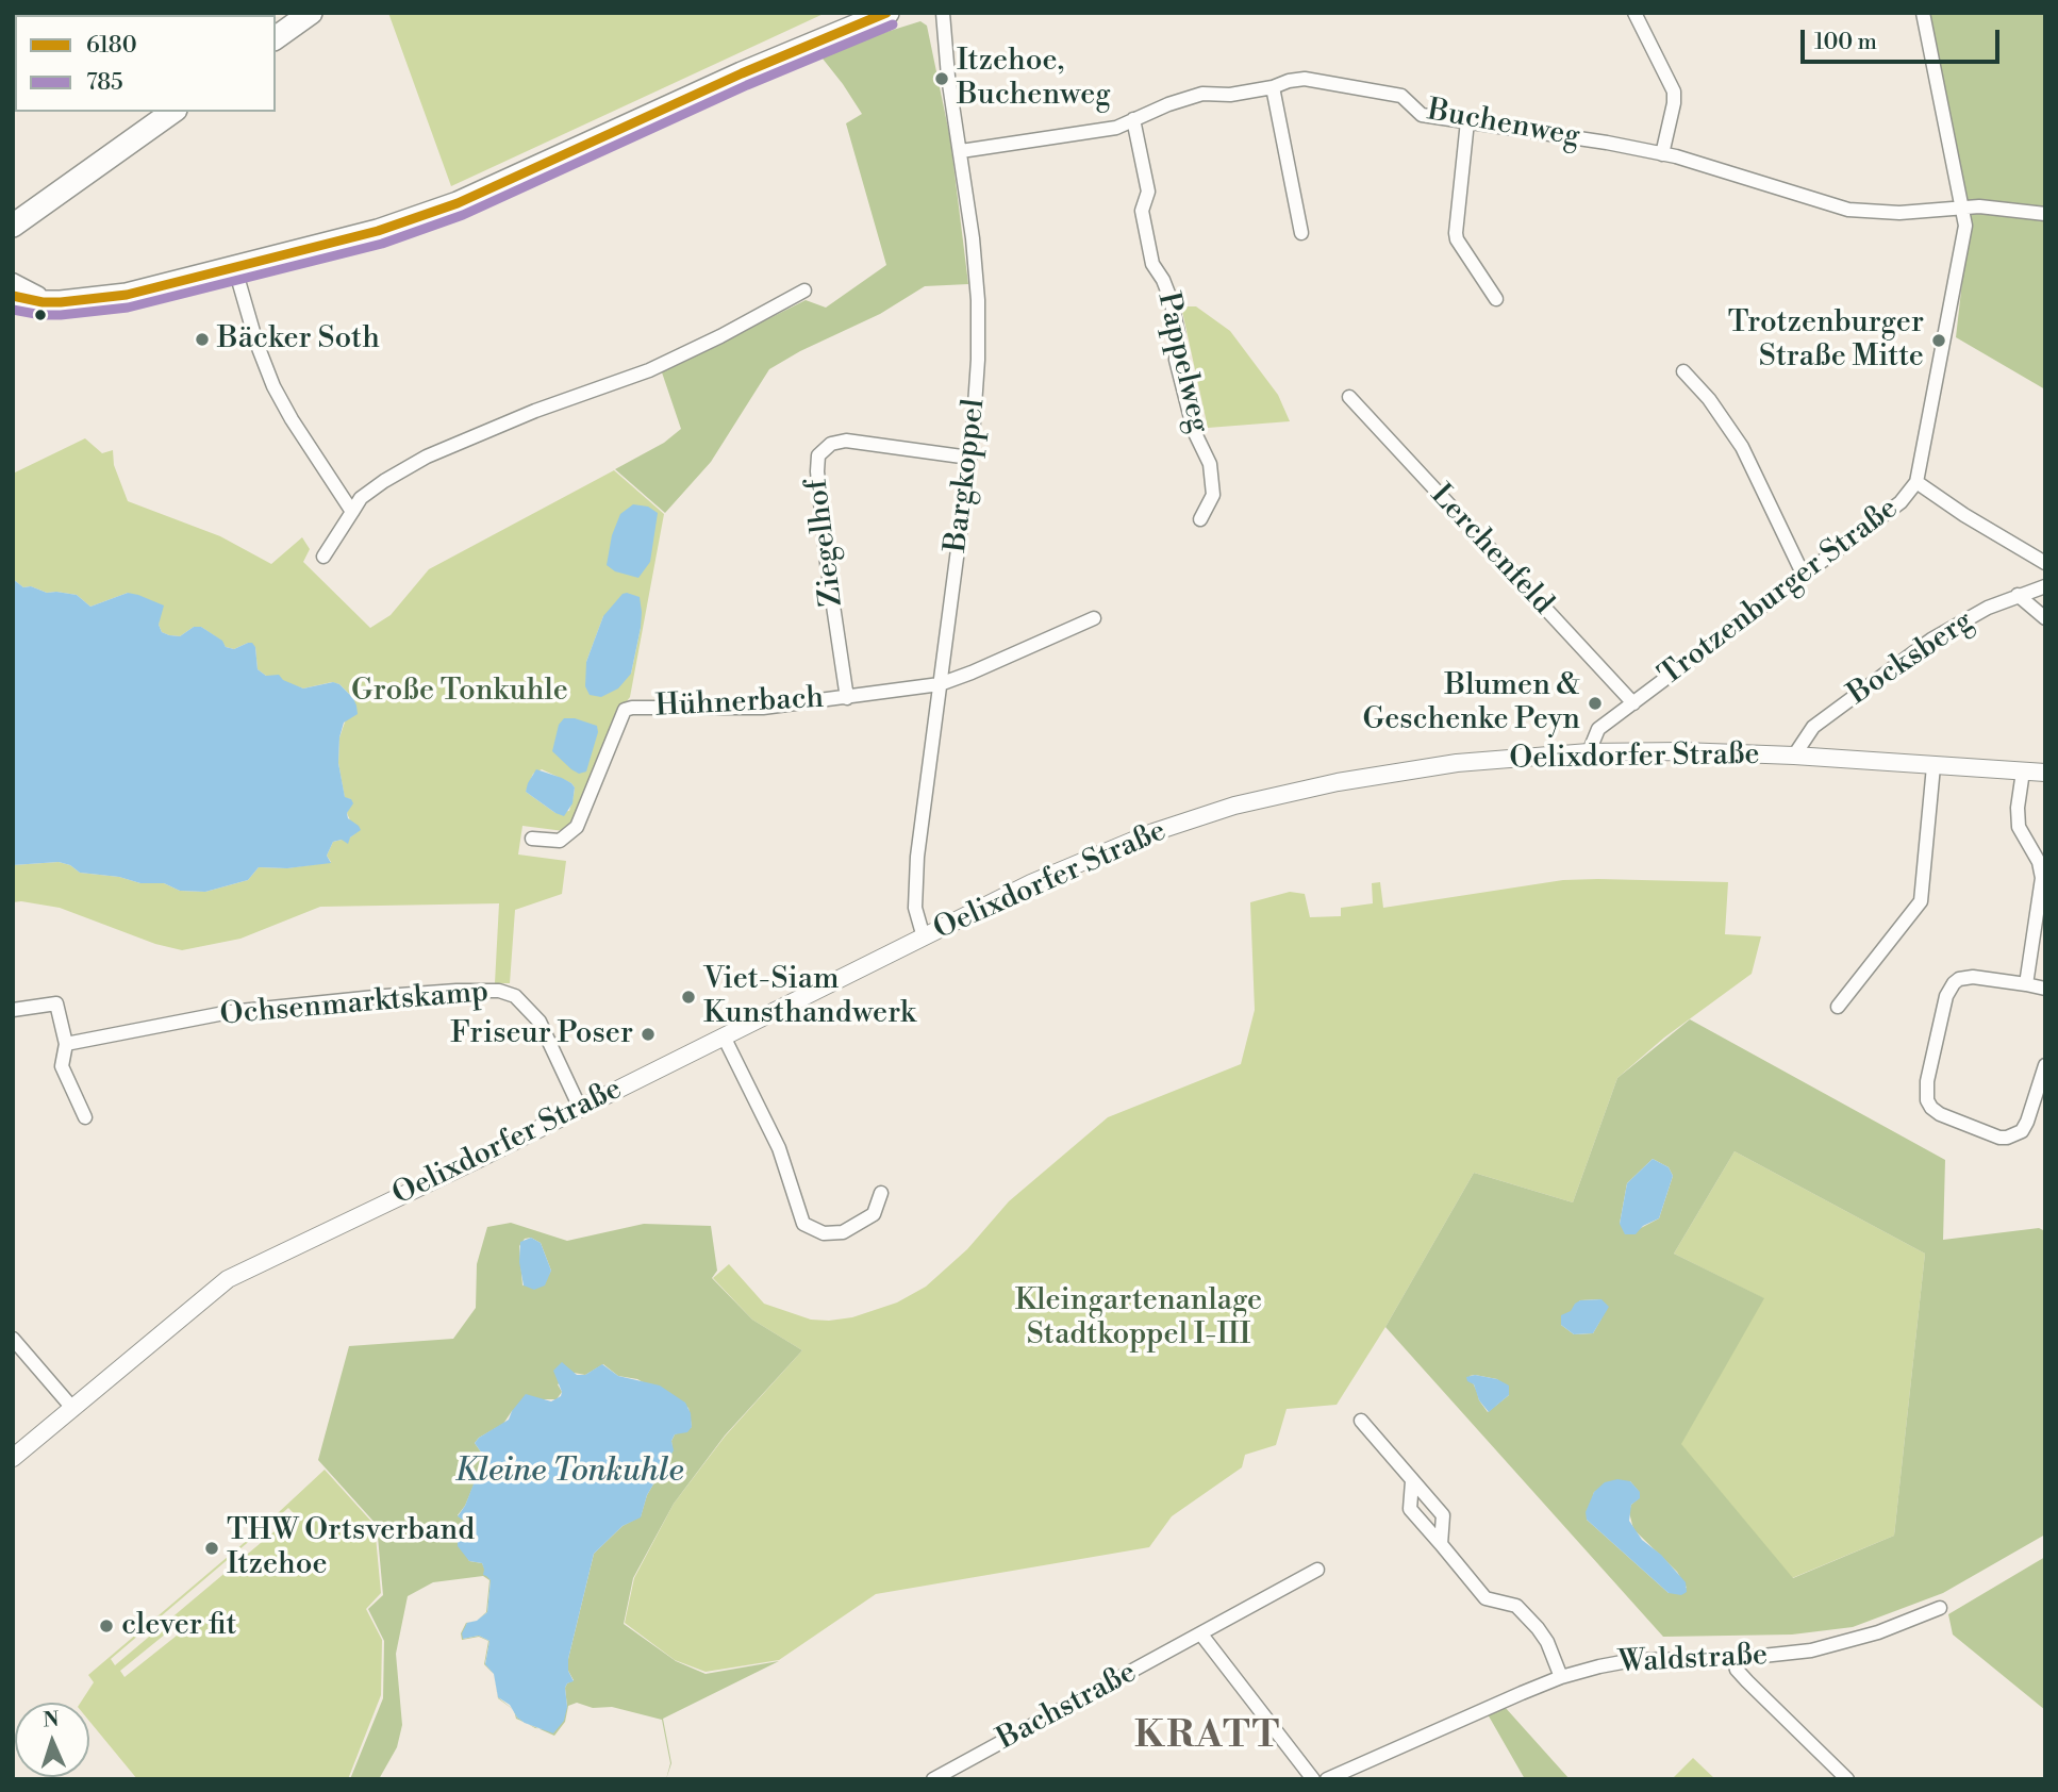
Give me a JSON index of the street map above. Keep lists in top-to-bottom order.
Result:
{
  "streets": {
    "street": [
      "Buchenweg",
      "Pappelweg",
      "Bargkoppel",
      "Ziegelhof",
      "Lerchenfeld",
      "Trotzenburger Straße",
      "Bocksberg",
      "Hühnerbach",
      "Oelixdorfer Straße",
      "Ochsenmarktskamp",
      "Waldstraße",
      "Bachstraße"
    ]
  },
  "crossings": [
    ["Buchenweg", "Pappelweg"],
    ["Buchenweg", "Bargkoppel"],
    ["Buchenweg", "Trotzenburger Straße"],
    ["Bargkoppel", "Ziegelhof"],
    ["Bargkoppel", "Hühnerbach"],
    ["Bargkoppel", "Oelixdorfer Straße"],
    ["Ziegelhof", "Hühnerbach"],
    ["Lerchenfeld", "Trotzenburger Straße"],
    ["Trotzenburger Straße", "Oelixdorfer Straße"],
    ["Bocksberg", "Oelixdorfer Straße"],
    ["Oelixdorfer Straße", "Ochsenmarktskamp"]
  ],
  "districts": ["KRATT"],
  "water": ["Kleine Tonkuhle"],
  "parks": ["Große Tonkuhle", "Kleingartenanlage Stadtkoppel I-III"],
  "places": [
    "Itzehoe, Buchenweg",
    "Bäcker Soth",
    "Trotzenburger Straße Mitte",
    "Blumen & Geschenke Peyn",
    "Viet-Siam Kunsthandwerk",
    "Friseur Poser",
    "THW Ortsverband Itzehoe",
    "clever fit"
  ],
  "lines": ["transit line 6180", "transit line 785"],
  "legend": ["6180", "785"],
  "scale_bar": "100 m",
  "north": "top"
}
